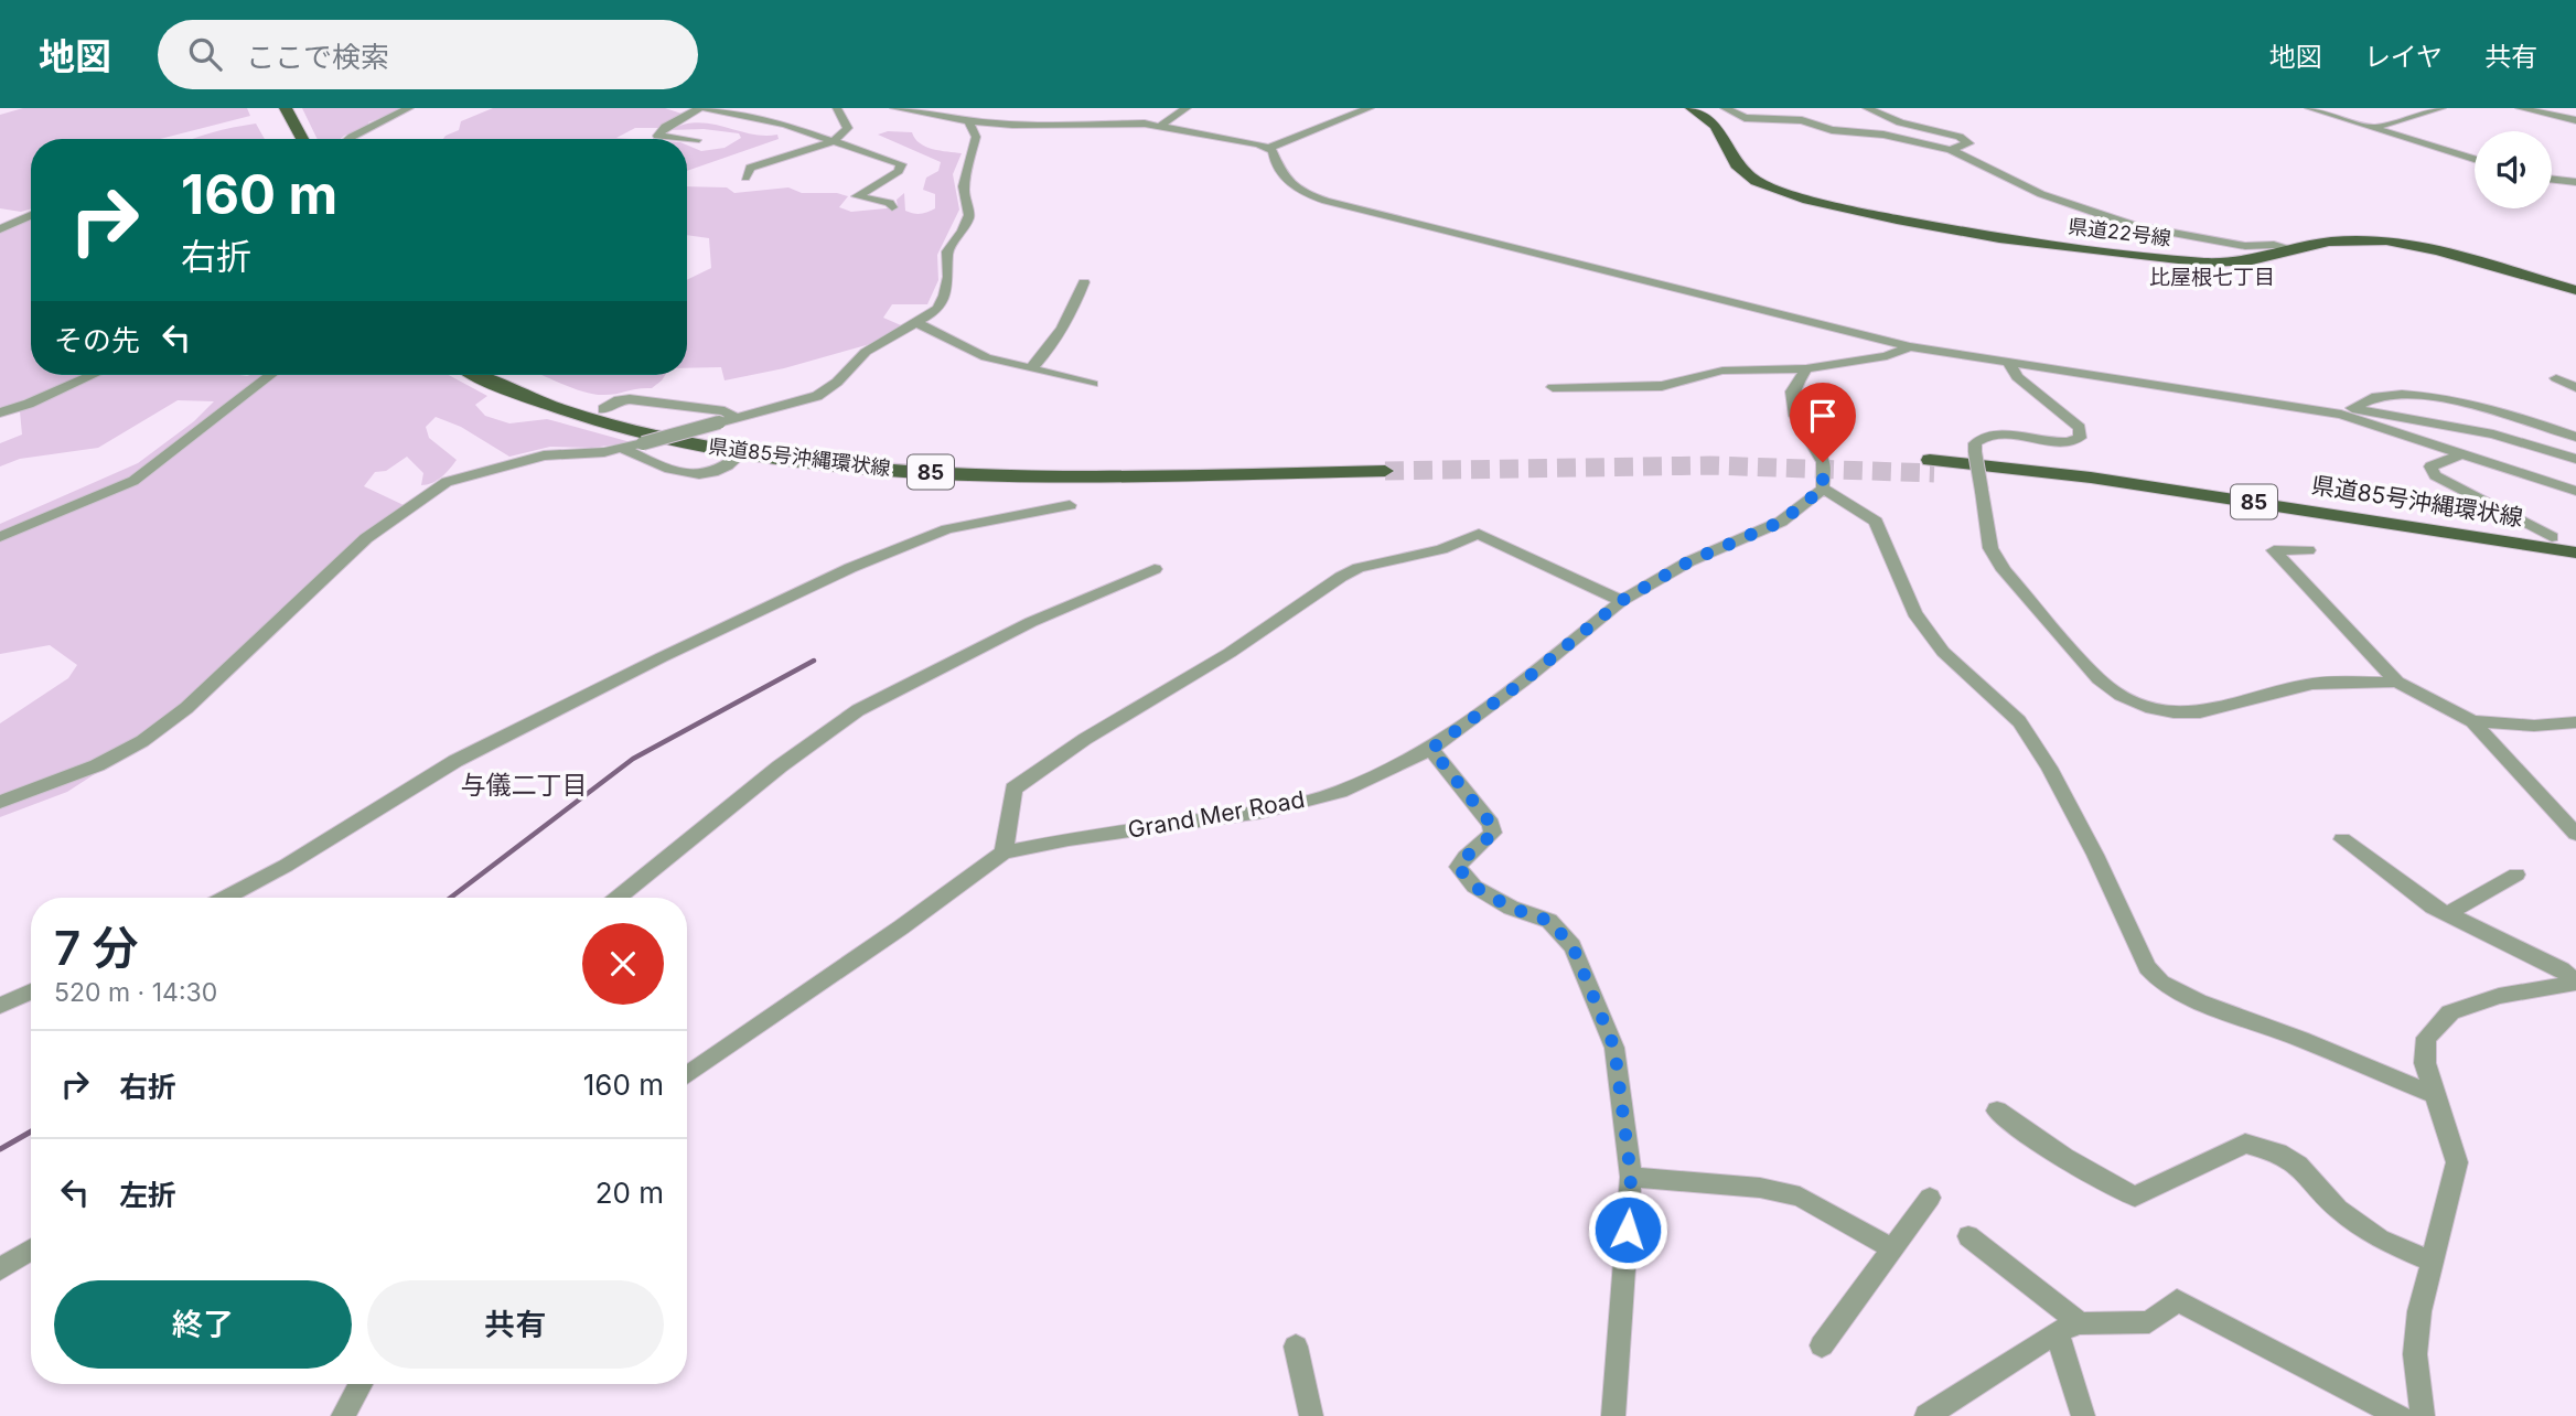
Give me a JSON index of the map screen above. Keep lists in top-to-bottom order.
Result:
{
  "streets": {
    "main road": ["県道22号線", "県道85号沖縄環状線", "85"],
    "street": ["Grand Mer Road"]
  },
  "districts": ["比屋根七丁目", "与儀二丁目"],
  "page": {
    "header": "地図",
    "search": "ここで検索",
    "nav": ["地図", "レイヤ", "共有"],
    "turn": ["160 m", "右折"],
    "then": "その先",
    "heading": ["7 分", "520 m · 14:30"],
    "list": [
      {
        "name": "右折",
        "value": "160 m"
      },
      {
        "name": "左折",
        "value": "20 m"
      }
    ],
    "buttons": ["終了", "共有"]
  }
}
